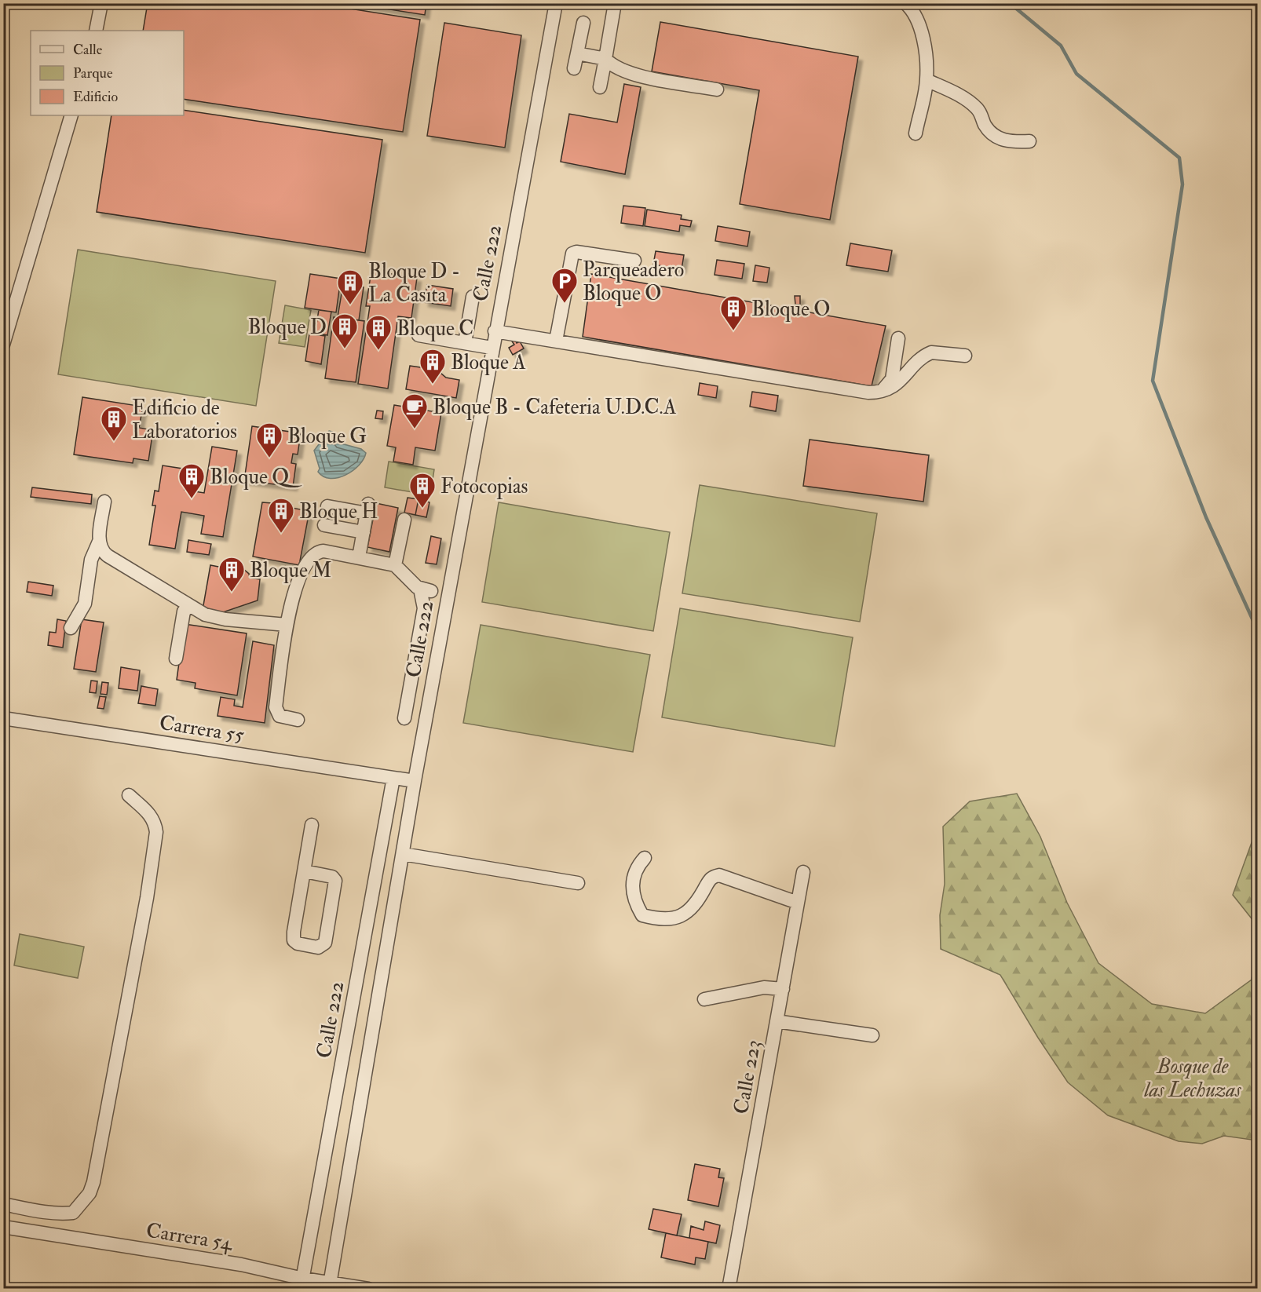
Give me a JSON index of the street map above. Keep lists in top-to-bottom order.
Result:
{
  "streets": {
    "street": [
      "Calle 222",
      "Carrera 55",
      "Calle 223",
      "Carrera 54"
    ]
  },
  "crossings": [
    ["Calle 222", "Carrera 55"],
    ["Calle 222", "Carrera 54"]
  ],
  "parks": ["Bosque de las Lechuzas"],
  "places": {
    "parking": ["Parqueadero Bloque O"],
    "building": [
      "Bloque D - La Casita",
      "Bloque O",
      "Bloque D",
      "Bloque C",
      "Bloque A",
      "Edificio de Laboratorios",
      "Bloque G",
      "Bloque Q",
      "Fotocopias",
      "Bloque H",
      "Bloque M"
    ],
    "cafe": ["Bloque B - Cafeteria U.D.C.A"]
  },
  "legend": ["Calle", "Parque", "Edificio"]
}
